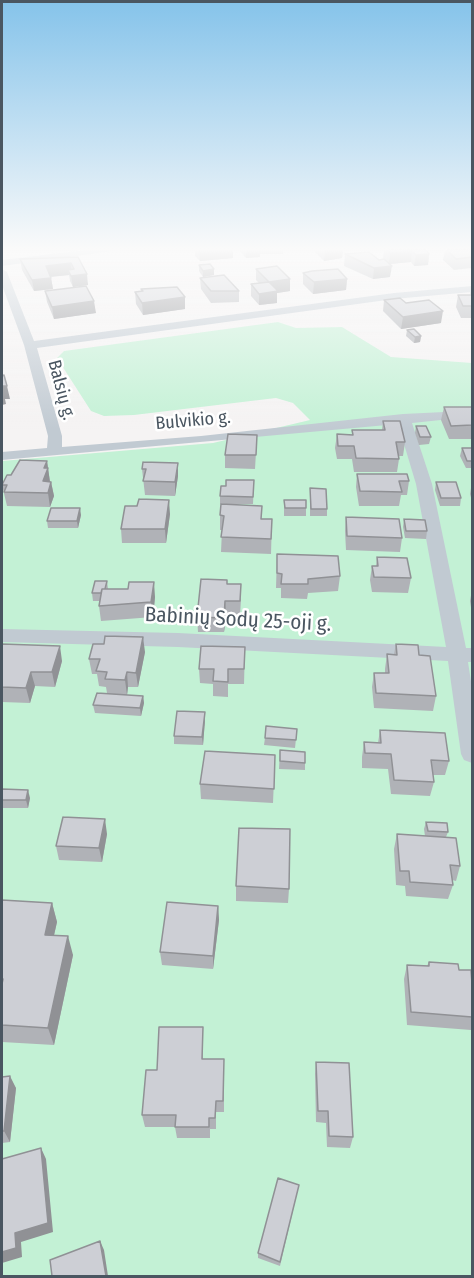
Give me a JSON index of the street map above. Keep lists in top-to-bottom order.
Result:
{
  "streets": {
    "street": ["Balsių g.", "Bulvikio g.", "Babinių Sodų 25-oji g."]
  },
  "crossings": [
    ["Balsių g.", "Bulvikio g."]
  ]
}
